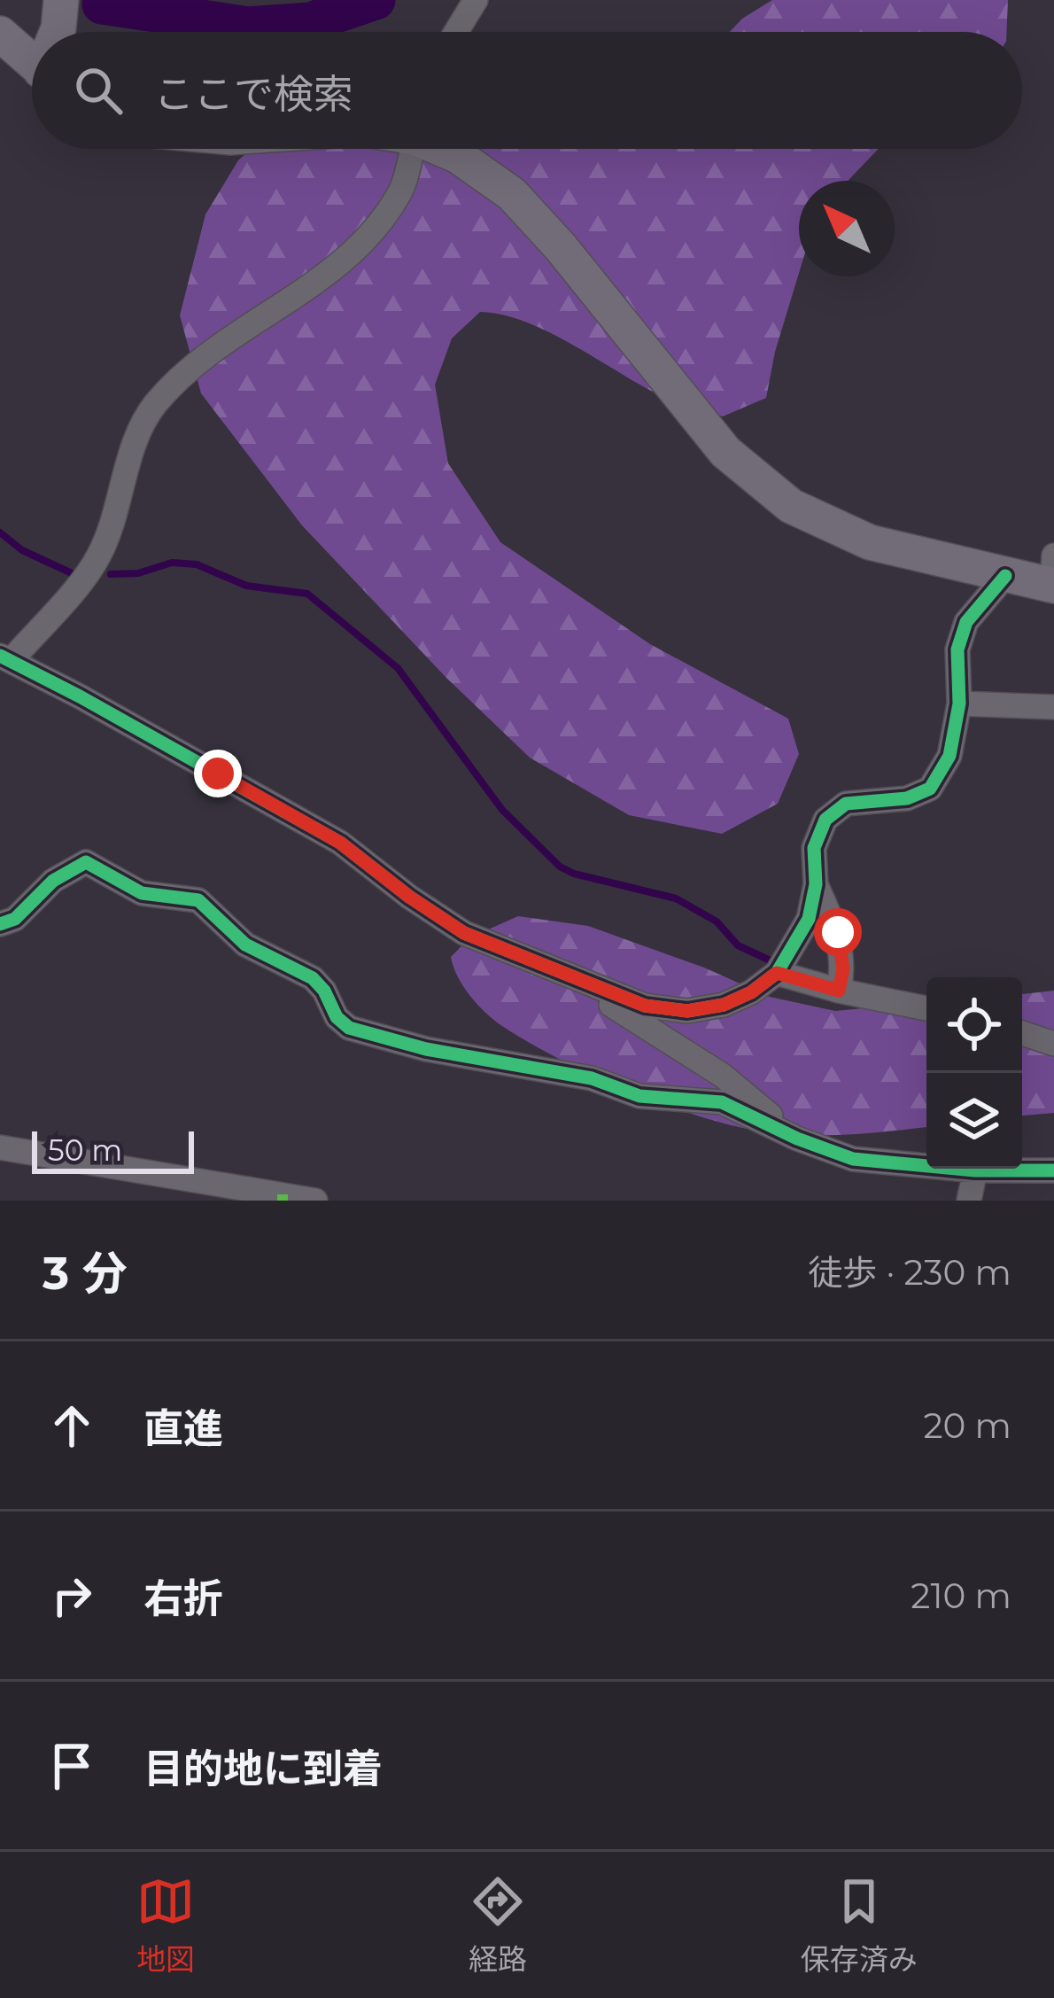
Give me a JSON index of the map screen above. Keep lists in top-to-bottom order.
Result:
{
  "scale_bar": "50 m",
  "north": "top left",
  "page": {
    "search": "ここで検索",
    "scale": "50 m",
    "heading": ["3 分", "徒歩 · 230 m"],
    "list": [
      ["直進", "20 m"],
      ["右折", "210 m"],
      "目的地に到着"
    ],
    "nav": ["地図", "経路", "保存済み"]
  }
}
